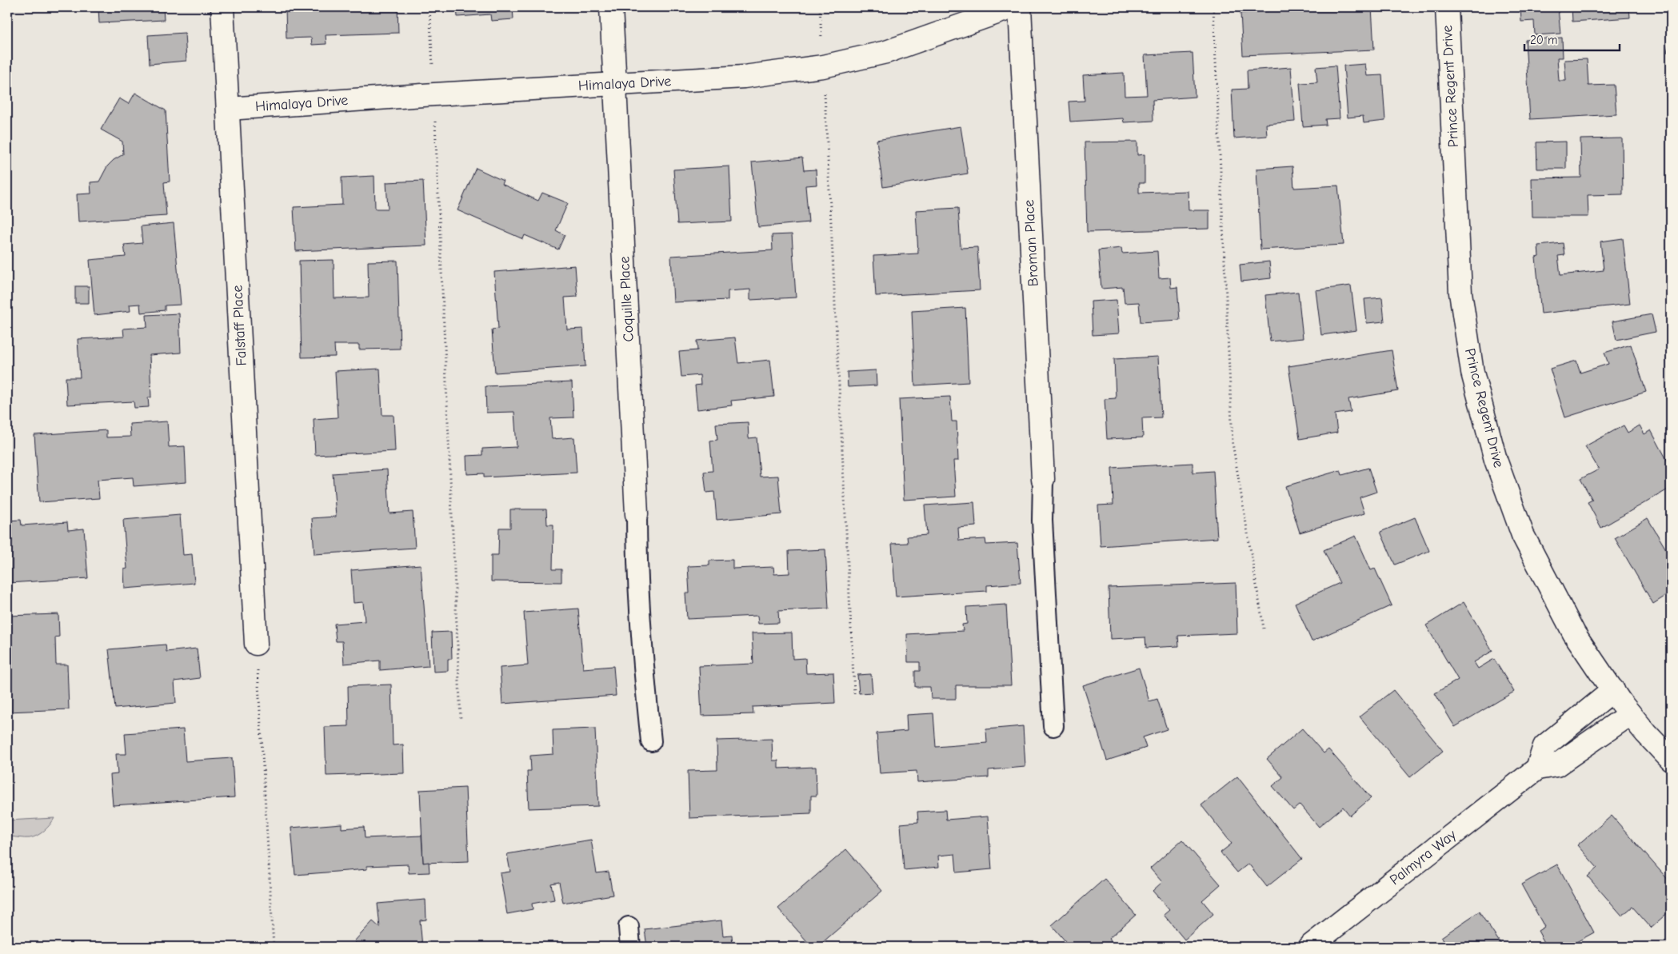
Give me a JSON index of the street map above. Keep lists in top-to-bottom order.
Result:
{
  "streets": {
    "street": [
      "Himalaya Drive",
      "Prince Regent Drive",
      "Broman Place",
      "Coquille Place",
      "Falstaff Place",
      "Palmyra Way"
    ]
  },
  "crossings": [
    ["Himalaya Drive", "Coquille Place"],
    ["Himalaya Drive", "Falstaff Place"]
  ],
  "scale_bar": "20 m"
}
